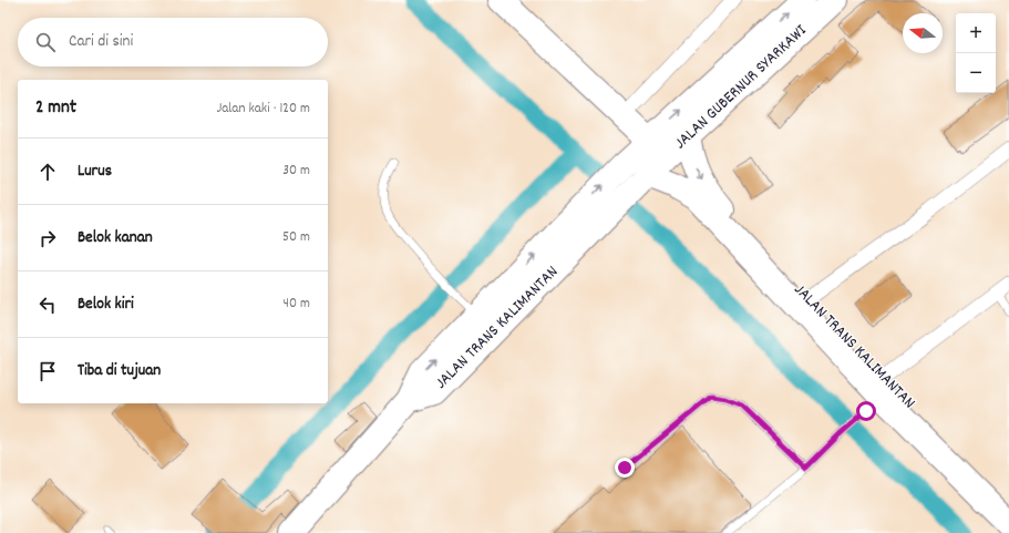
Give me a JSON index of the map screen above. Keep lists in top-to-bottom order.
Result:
{
  "streets": {
    "highway": ["JALAN GUBERNUR SYARKAWI", "JALAN TRANS KALIMANTAN"]
  },
  "crossings": [
    ["JALAN GUBERNUR SYARKAWI", "JALAN TRANS KALIMANTAN"]
  ],
  "north": "left",
  "page": {
    "map_buttons": ["+", "−"],
    "search": "Cari di sini",
    "heading": ["2 mnt", "Jalan kaki · 120 m"],
    "list": [
      ["Lurus", "30 m"],
      ["Belok kanan", "50 m"],
      ["Belok kiri", "40 m"],
      "Tiba di tujuan"
    ]
  }
}
